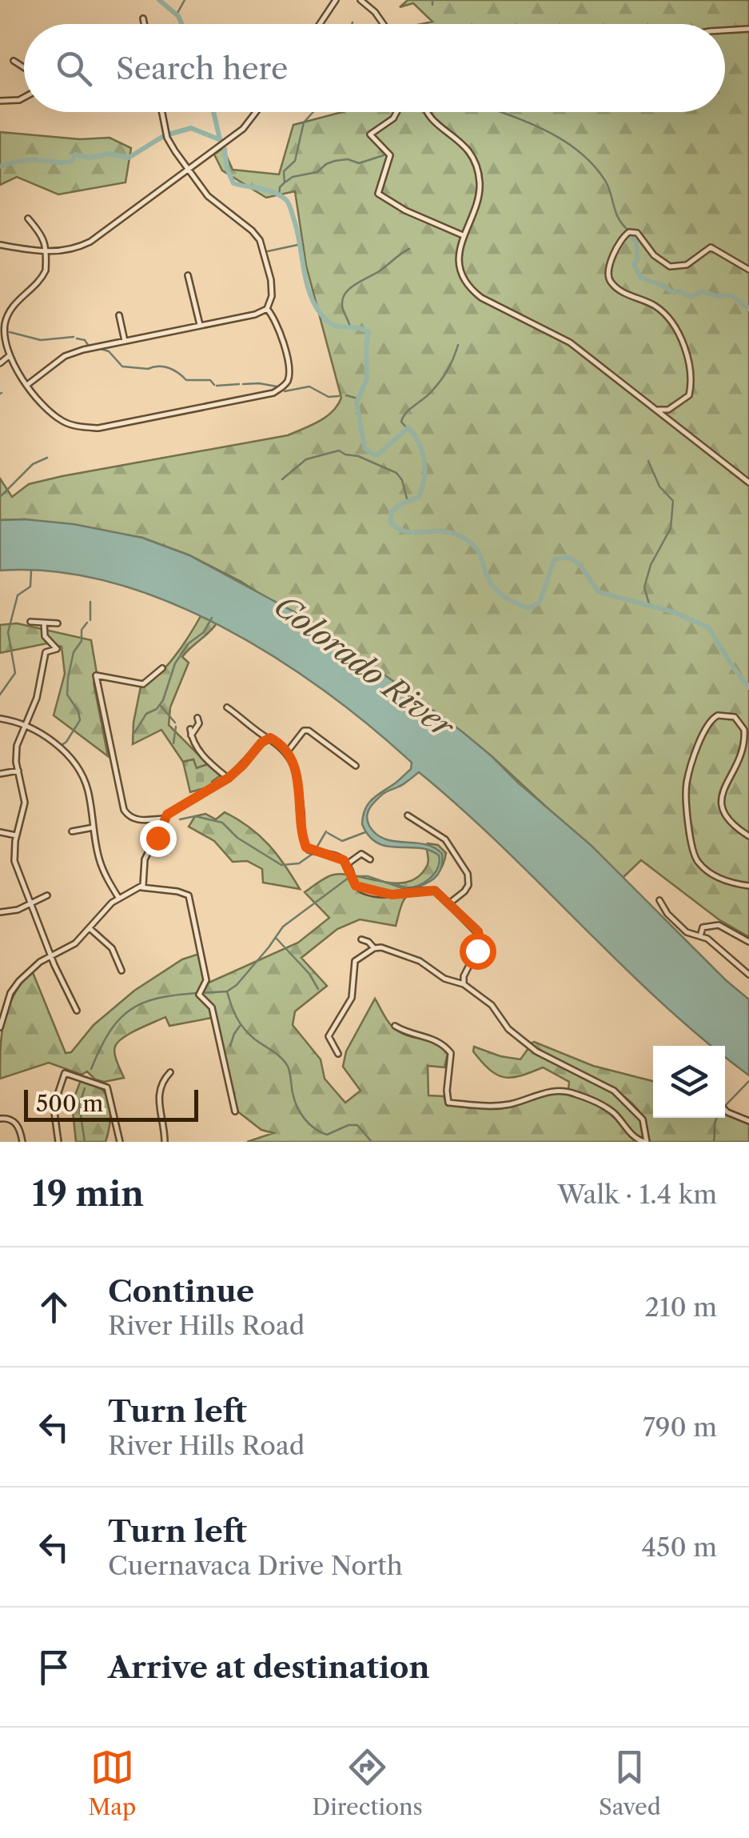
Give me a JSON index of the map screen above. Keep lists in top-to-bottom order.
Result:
{
  "water": ["Colorado River"],
  "scale_bar": "500 m",
  "page": {
    "search": "Search here",
    "scale": "500 m",
    "heading": ["19 min", "Walk · 1.4 km"],
    "list": [
      ["Continue", "River Hills Road", "210 m"],
      ["Turn left", "River Hills Road", "790 m"],
      ["Turn left", "Cuernavaca Drive North", "450 m"],
      "Arrive at destination"
    ],
    "nav": ["Map", "Directions", "Saved"]
  }
}
